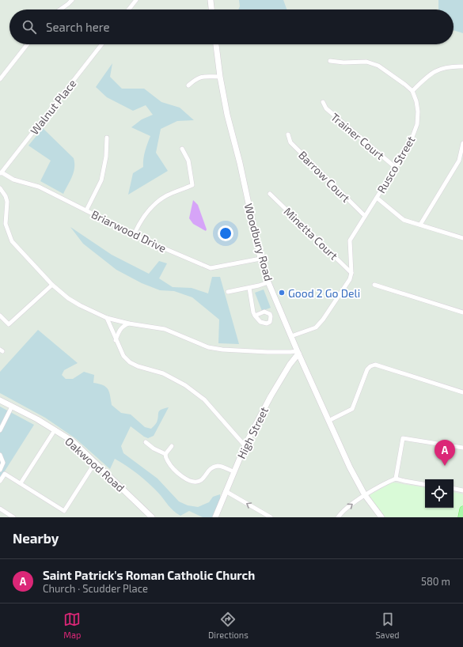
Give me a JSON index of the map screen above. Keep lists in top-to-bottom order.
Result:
{
  "streets": {
    "main road": ["Woodbury Road", "High Street", "Oakwood Road"],
    "street": [
      "Walnut Place",
      "Trainer Court",
      "Rusco Street",
      "Barrow Court",
      "Briarwood Drive",
      "Minetta Court"
    ]
  },
  "crossings": [
    ["Walnut Place", "Briarwood Drive"],
    ["Trainer Court", "Rusco Street"],
    ["Rusco Street", "Barrow Court"],
    ["Rusco Street", "Minetta Court"],
    ["Briarwood Drive", "Woodbury Road"],
    ["Woodbury Road", "High Street"]
  ],
  "places": ["Good 2 Go Deli"],
  "page": {
    "search": "Search here",
    "pins": "A",
    "heading": "Nearby",
    "list": [
      {
        "mark": "A",
        "name": "Saint Patrick's Roman Catholic Church",
        "note": "Church · Scudder Place",
        "value": "580 m"
      }
    ],
    "nav": ["Map", "Directions", "Saved"]
  }
}
